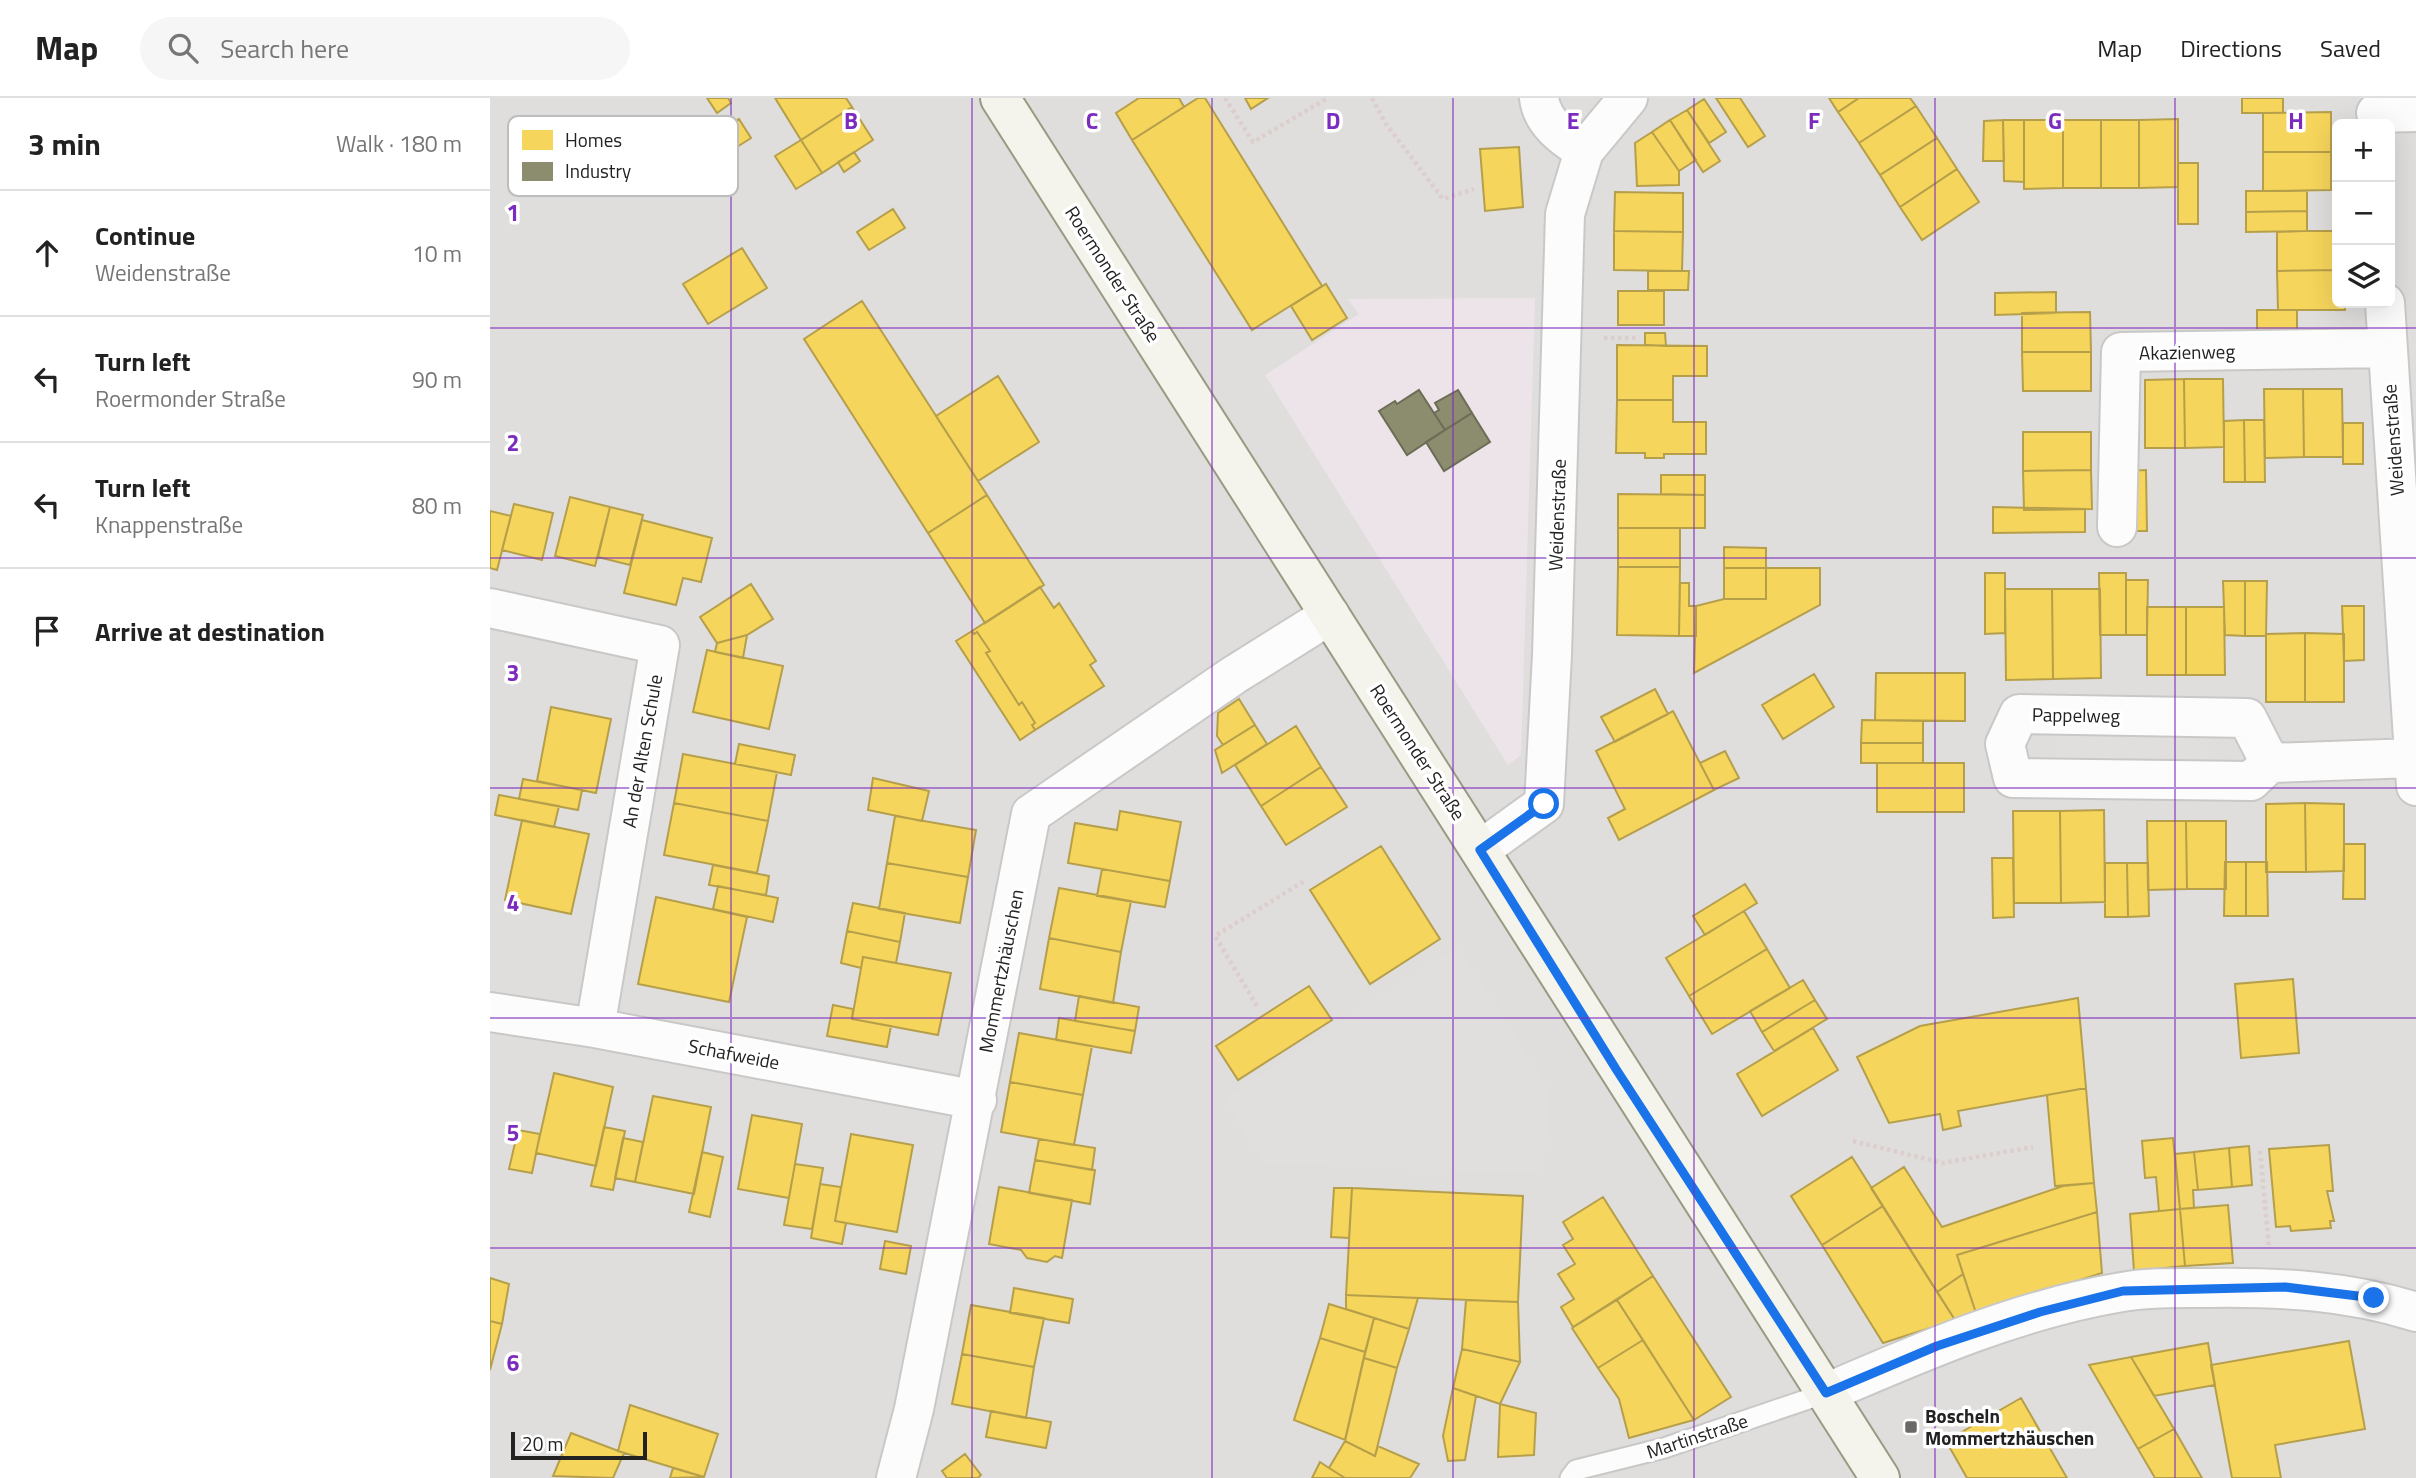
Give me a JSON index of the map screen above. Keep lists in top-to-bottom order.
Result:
{
  "streets": {
    "main road": ["Roermonder Straße"],
    "street": [
      "Akazienweg",
      "Weidenstraße",
      "Pappelweg",
      "An der Alten Schule",
      "Mommertzhäuschen",
      "Schafweide"
    ],
    "lane": ["Martinstraße"]
  },
  "crossings": [
    ["Roermonder Straße", "Weidenstraße"],
    ["Roermonder Straße", "Mommertzhäuschen"],
    ["Roermonder Straße", "Martinstraße"],
    ["Akazienweg", "Weidenstraße"],
    ["An der Alten Schule", "Schafweide"],
    ["Mommertzhäuschen", "Schafweide"]
  ],
  "places": {
    "transit": ["Boscheln Mommertzhäuschen"]
  },
  "legend": ["Homes", "Industry"],
  "scale_bar": "20 m",
  "page": {
    "header": "Map",
    "search": "Search here",
    "nav": ["Map", "Directions", "Saved"],
    "heading": ["3 min", "Walk · 180 m"],
    "map_buttons": ["+", "−"],
    "list": [
      ["Continue", "Weidenstraße", "10 m"],
      ["Turn left", "Roermonder Straße", "90 m"],
      ["Turn left", "Knappenstraße", "80 m"],
      "Arrive at destination"
    ],
    "scale": "20 m"
  },
  "grid": {
    "columns": [
      "B",
      "C",
      "D",
      "E",
      "F",
      "G",
      "H"
    ],
    "rows": [
      "1",
      "2",
      "3",
      "4",
      "5",
      "6"
    ]
  }
}
